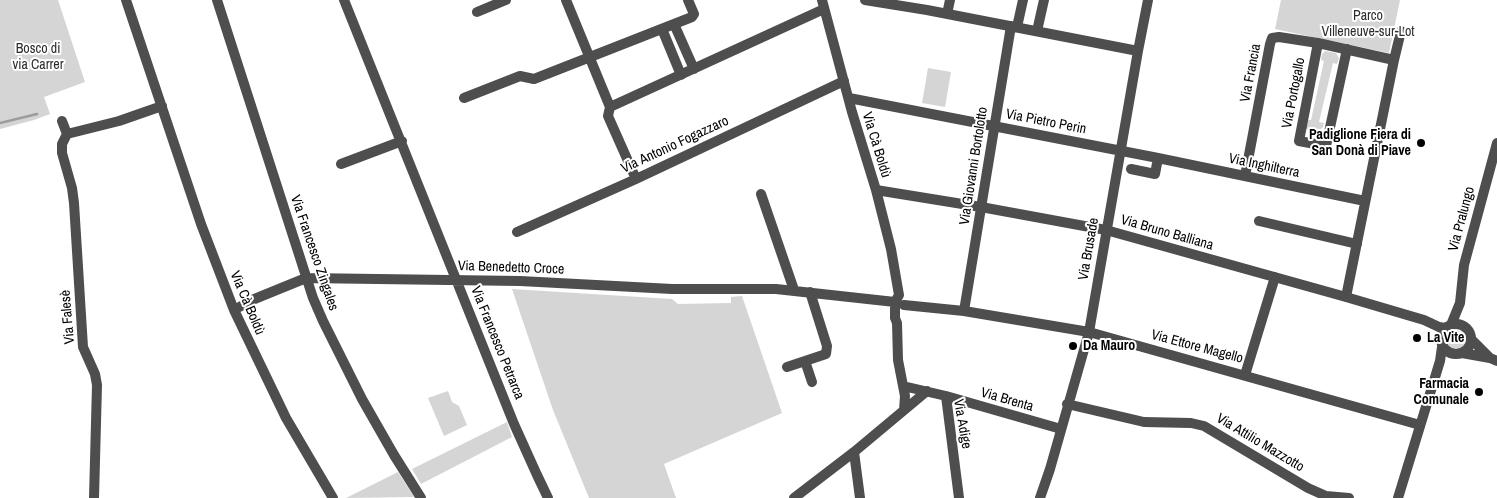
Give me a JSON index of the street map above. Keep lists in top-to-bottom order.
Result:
{
  "streets": {
    "street": [
      "Via Francia",
      "Via Portogallo",
      "Via Pietro Perin",
      "Via Antonio Fogazzaro",
      "Via Cà Boldù",
      "Via Giovanni Bortolotto",
      "Via Inghilterra",
      "Via Pralungo",
      "Via Bruno Balliana",
      "Via Brusade",
      "Via Francesco Zingales",
      "Via Benedetto Croce",
      "Via Falesè",
      "Via Francesco Petrarca",
      "Via Ettore Magello",
      "Via Brenta",
      "Via Adige",
      "Via Attilio Mazzotto"
    ]
  },
  "crossings": [
    ["Via Francia", "Via Portogallo"],
    ["Via Francia", "Via Inghilterra"],
    ["Via Pietro Perin", "Via Cà Boldù"],
    ["Via Pietro Perin", "Via Giovanni Bortolotto"],
    ["Via Pietro Perin", "Via Inghilterra"],
    ["Via Pietro Perin", "Via Brusade"],
    ["Via Antonio Fogazzaro", "Via Cà Boldù"],
    ["Via Cà Boldù", "Via Bruno Balliana"],
    ["Via Cà Boldù", "Via Benedetto Croce"],
    ["Via Cà Boldù", "Via Ettore Magello"],
    ["Via Cà Boldù", "Via Adige"],
    ["Via Giovanni Bortolotto", "Via Bruno Balliana"],
    ["Via Giovanni Bortolotto", "Via Ettore Magello"],
    ["Via Inghilterra", "Via Brusade"],
    ["Via Pralungo", "Via Bruno Balliana"],
    ["Via Pralungo", "Via Ettore Magello"],
    ["Via Bruno Balliana", "Via Brusade"],
    ["Via Brusade", "Via Ettore Magello"],
    ["Via Brusade", "Via Brenta"],
    ["Via Brusade", "Via Attilio Mazzotto"],
    ["Via Francesco Zingales", "Via Benedetto Croce"],
    ["Via Benedetto Croce", "Via Francesco Petrarca"],
    ["Via Benedetto Croce", "Via Ettore Magello"],
    ["Via Brenta", "Via Adige"]
  ],
  "parks": ["Parco Villeneuve-sur-Lot", "Bosco di via Carrer"],
  "places": [
    "Padiglione Fiera di San Donà di Piave",
    "La Vite",
    "Da Mauro",
    "Farmacia Comunale"
  ]
}
